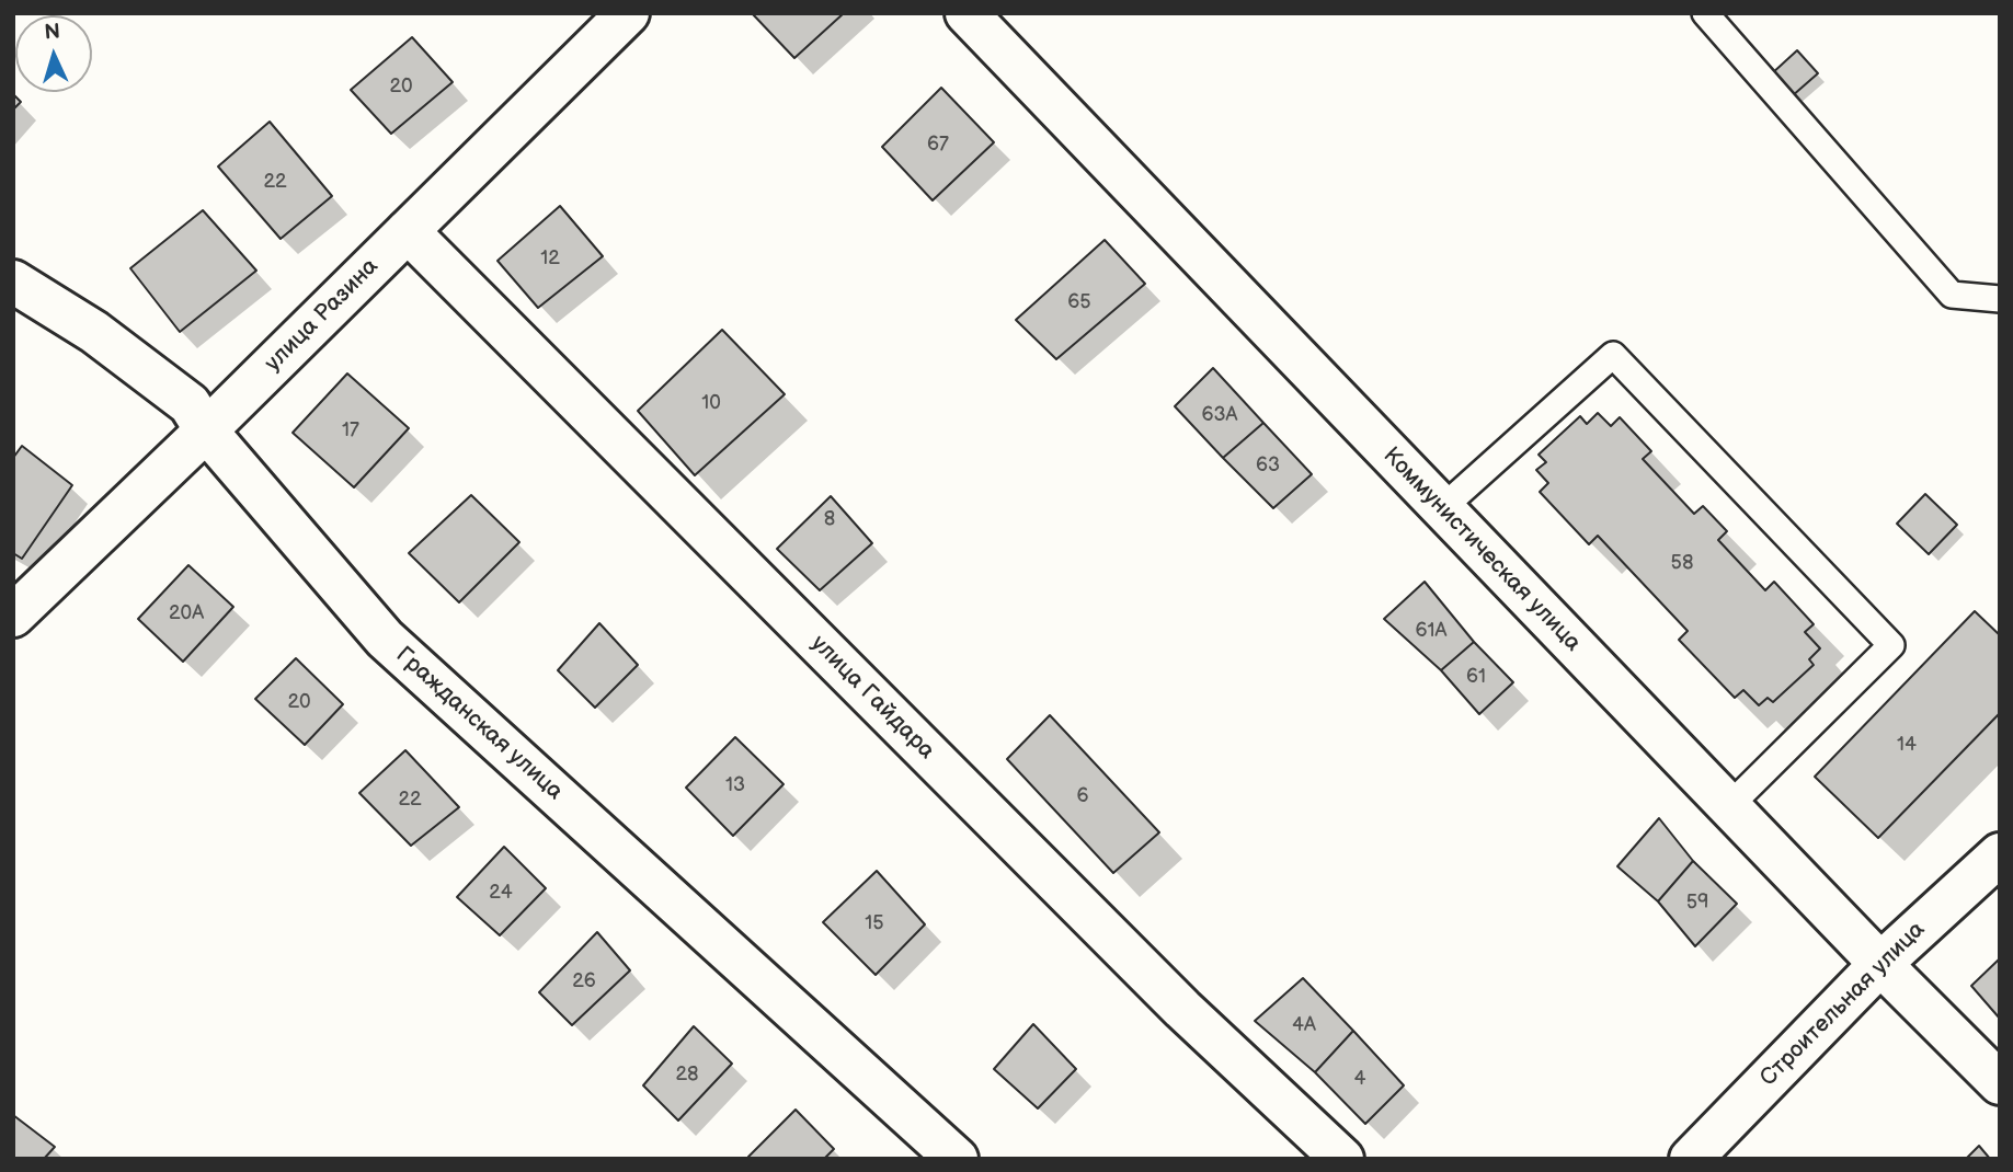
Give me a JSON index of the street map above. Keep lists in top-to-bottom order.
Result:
{
  "streets": {
    "street": [
      "улица Разина",
      "Коммунистическая улица",
      "улица Гайдара",
      "Гражданская улица",
      "Строительная улица"
    ]
  },
  "crossings": [
    ["улица Разина", "улица Гайдара"],
    ["улица Разина", "Гражданская улица"],
    ["Коммунистическая улица", "Строительная улица"]
  ],
  "house_numbers": [
    "20",
    "67",
    "22",
    "12",
    "65",
    "10",
    "63А",
    "17",
    "63",
    "8",
    "58",
    "20А",
    "61А",
    "61",
    "20",
    "14",
    "13",
    "6",
    "22",
    "24",
    "59",
    "15",
    "26",
    "4А",
    "28",
    "4"
  ],
  "north": "top"
}
